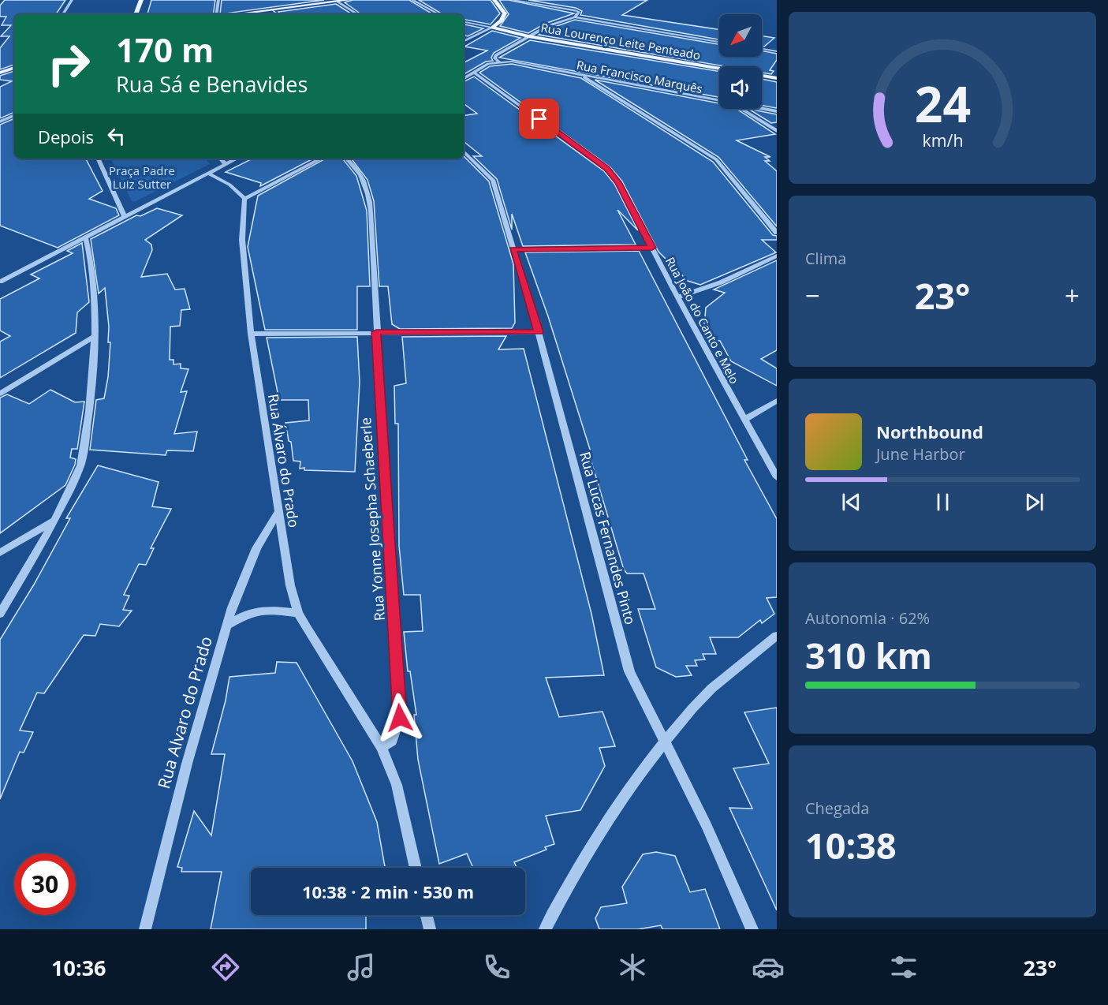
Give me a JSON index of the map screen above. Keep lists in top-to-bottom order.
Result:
{
  "streets": {
    "main road": ["Rua Lourenço Leite Penteado"],
    "street": [
      "Rua Francisco Marquês",
      "Rua João do Canto e Melo",
      "Rua Álvaro do Prado",
      "Rua Yonne Josepha Schaeberle",
      "Rua Lucas Fernandes Pinto",
      "Rua Alvaro do Prado"
    ]
  },
  "crossings": [
    ["Rua Álvaro do Prado", "Rua Yonne Josepha Schaeberle"],
    ["Rua Álvaro do Prado", "Rua Alvaro do Prado"]
  ],
  "parks": ["Praça Padre Luiz Sutter"],
  "north": "bottom left",
  "page": {
    "turn": ["170 m", "Rua Sá e Benavides"],
    "then": "Depois",
    "tile": [
      "Clima",
      ["Autonomia · 62%", "310 km"],
      ["Chegada", "10:38"]
    ],
    "heat": ["−", "23°", "+"],
    "song": ["Northbound", "June Harbor"],
    "limit": "30",
    "trip": "10:38 · 2 min · 530 m",
    "tabs": ["10:36", "23°"],
    "gauge": ["24", "km/h"]
  }
}
